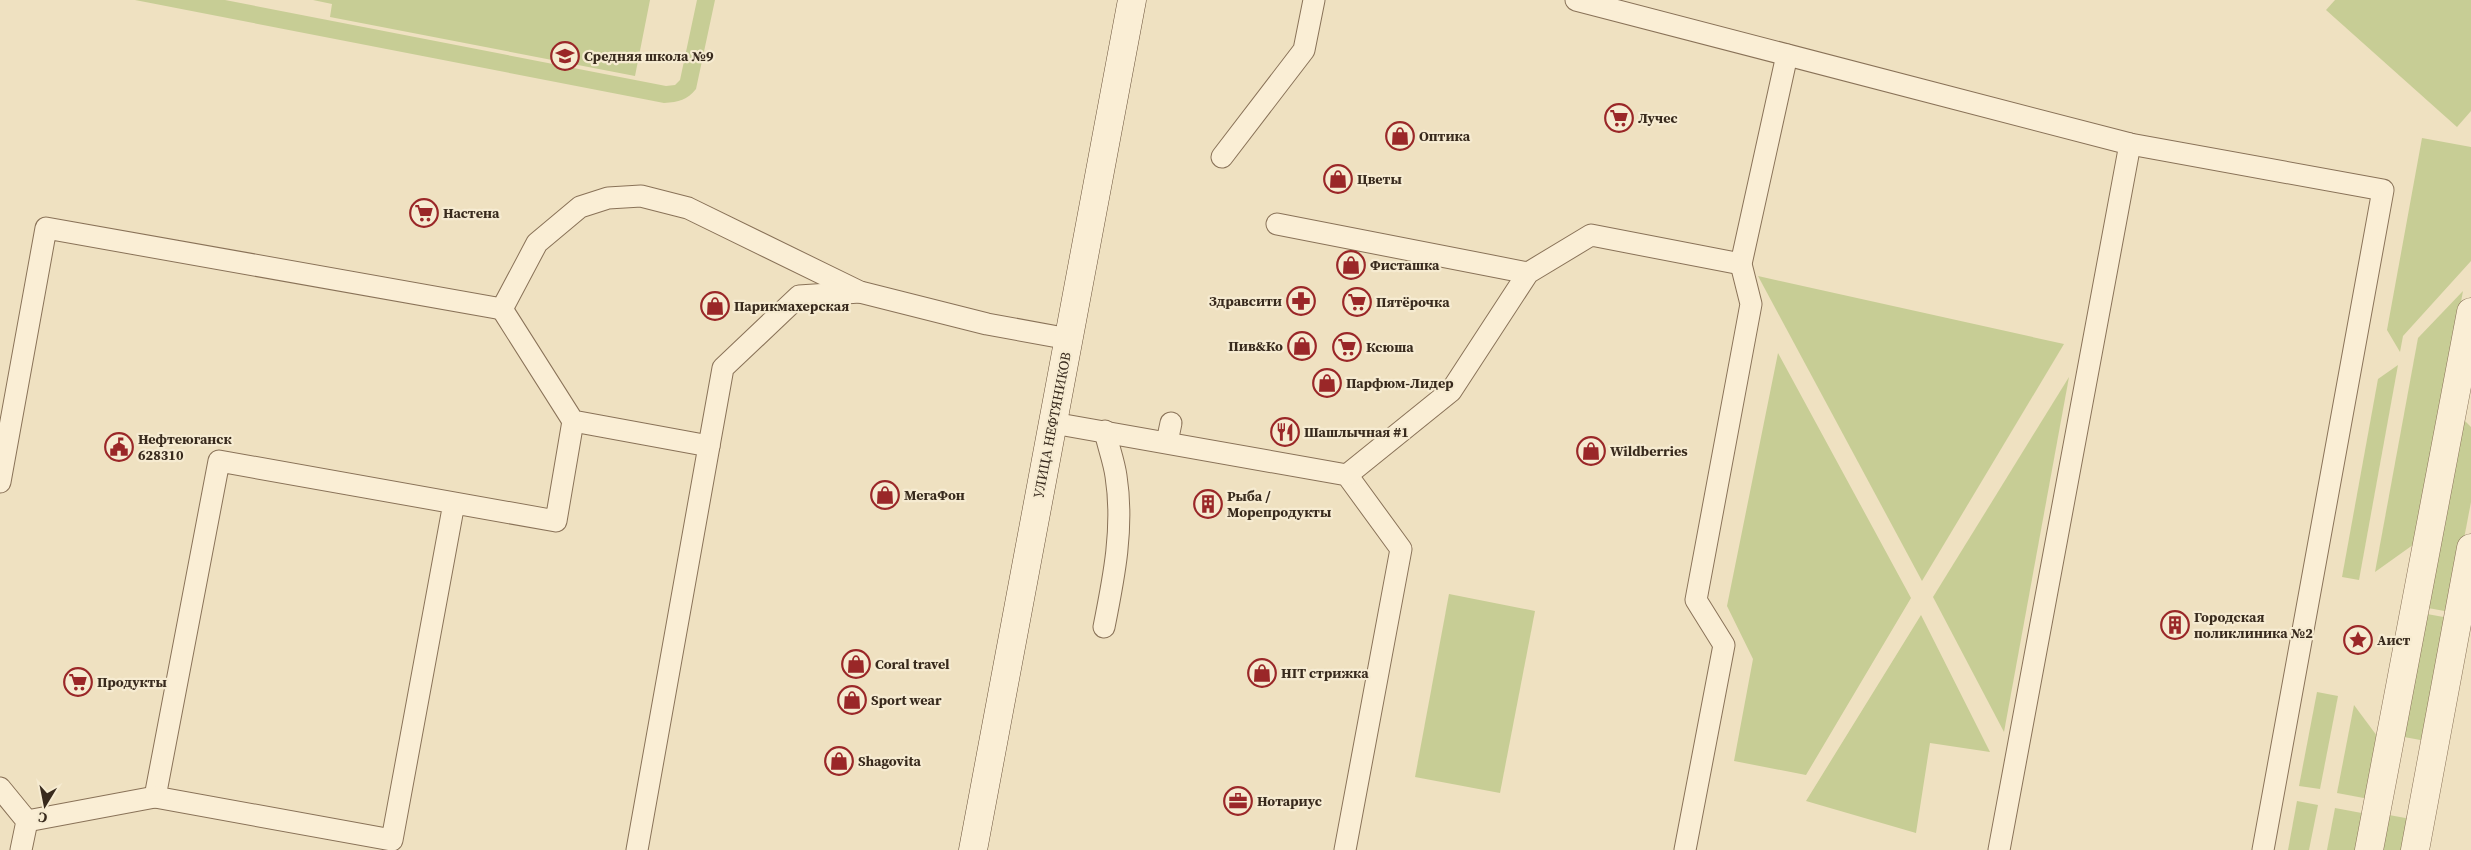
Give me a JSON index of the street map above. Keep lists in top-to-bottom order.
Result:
{
  "streets": {
    "main road": ["УЛИЦА НЕФТЯНИКОВ"]
  },
  "places": {
    "school or university": ["Средняя школа №9"],
    "supermarket": [
      "Лучес",
      "Настена",
      "Пятёрочка",
      "Ксюша",
      "Продукты"
    ],
    "shop": [
      "Оптика",
      "Цветы",
      "Фисташка",
      "Парикмахерская",
      "Пив&Ко",
      "Парфюм-Лидер",
      "Wildberries",
      "МегаФон",
      "Coral travel",
      "HIT стрижка",
      "Sport wear",
      "Shagovita"
    ],
    "pharmacy": ["Здравсити"],
    "restaurant": ["Шашлычная #1"],
    "public building": ["Нефтеюганск 628310"],
    "building": ["Рыба / Морепродукты", "Городская поликлиника №2"],
    "place": ["Аист"],
    "office": ["Нотариус"]
  },
  "north": "bottom"
}
